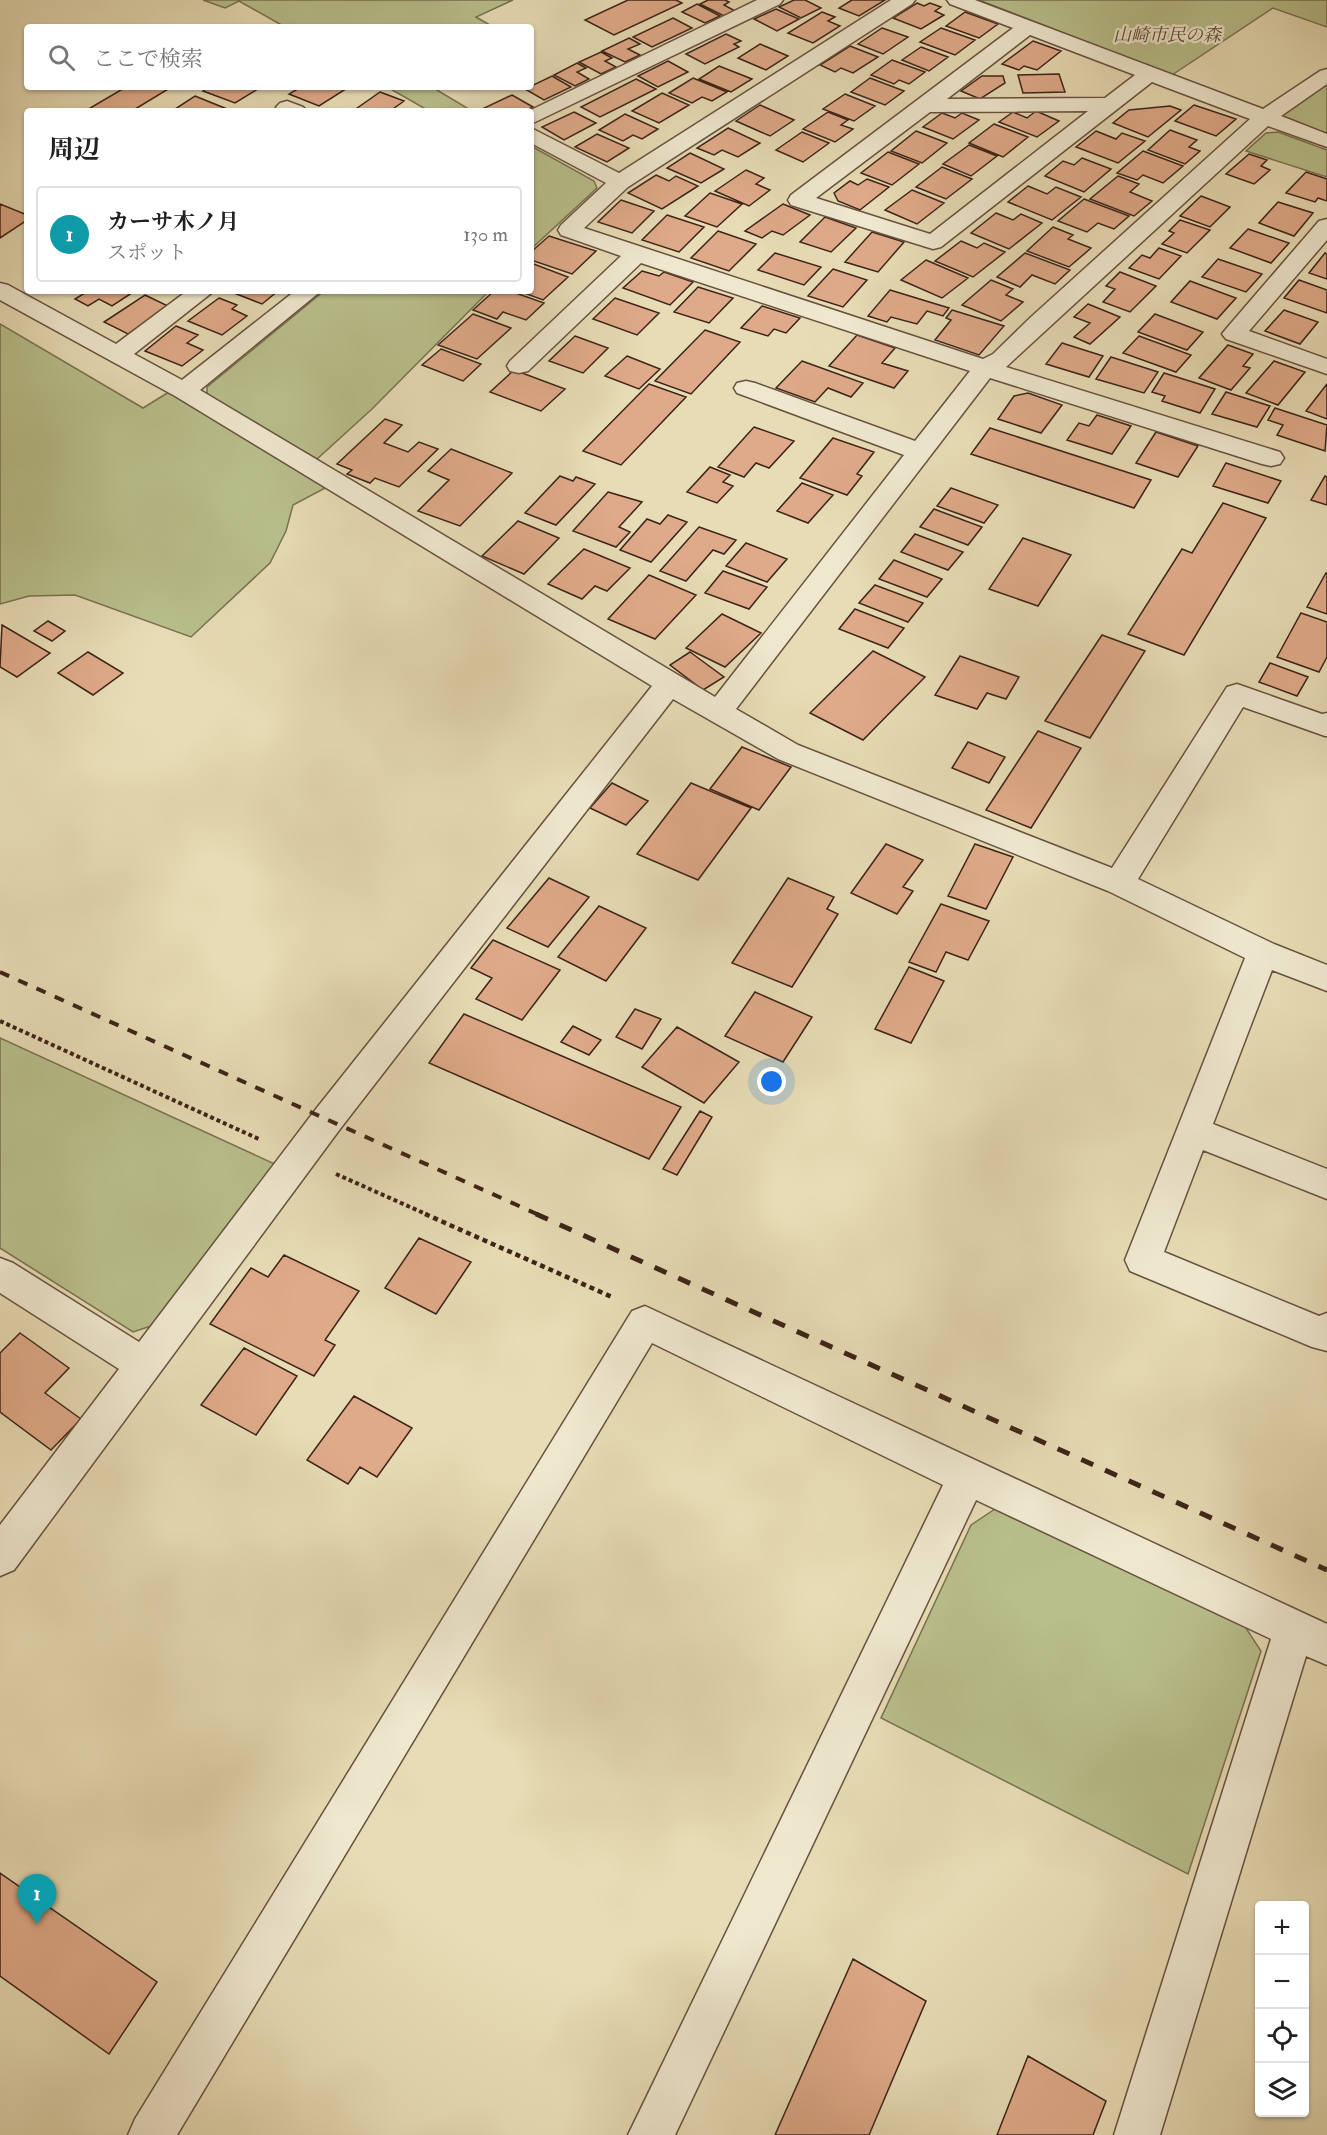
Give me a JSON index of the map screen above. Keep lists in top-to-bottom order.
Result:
{
  "parks": ["山崎市民の森"],
  "page": {
    "search": "ここで検索",
    "heading": "周辺",
    "list": [
      {
        "mark": "1",
        "name": "カーサ木ノ月",
        "note": "スポット",
        "value": "130 m"
      }
    ],
    "pins": "1",
    "map_buttons": ["+", "−"]
  }
}
